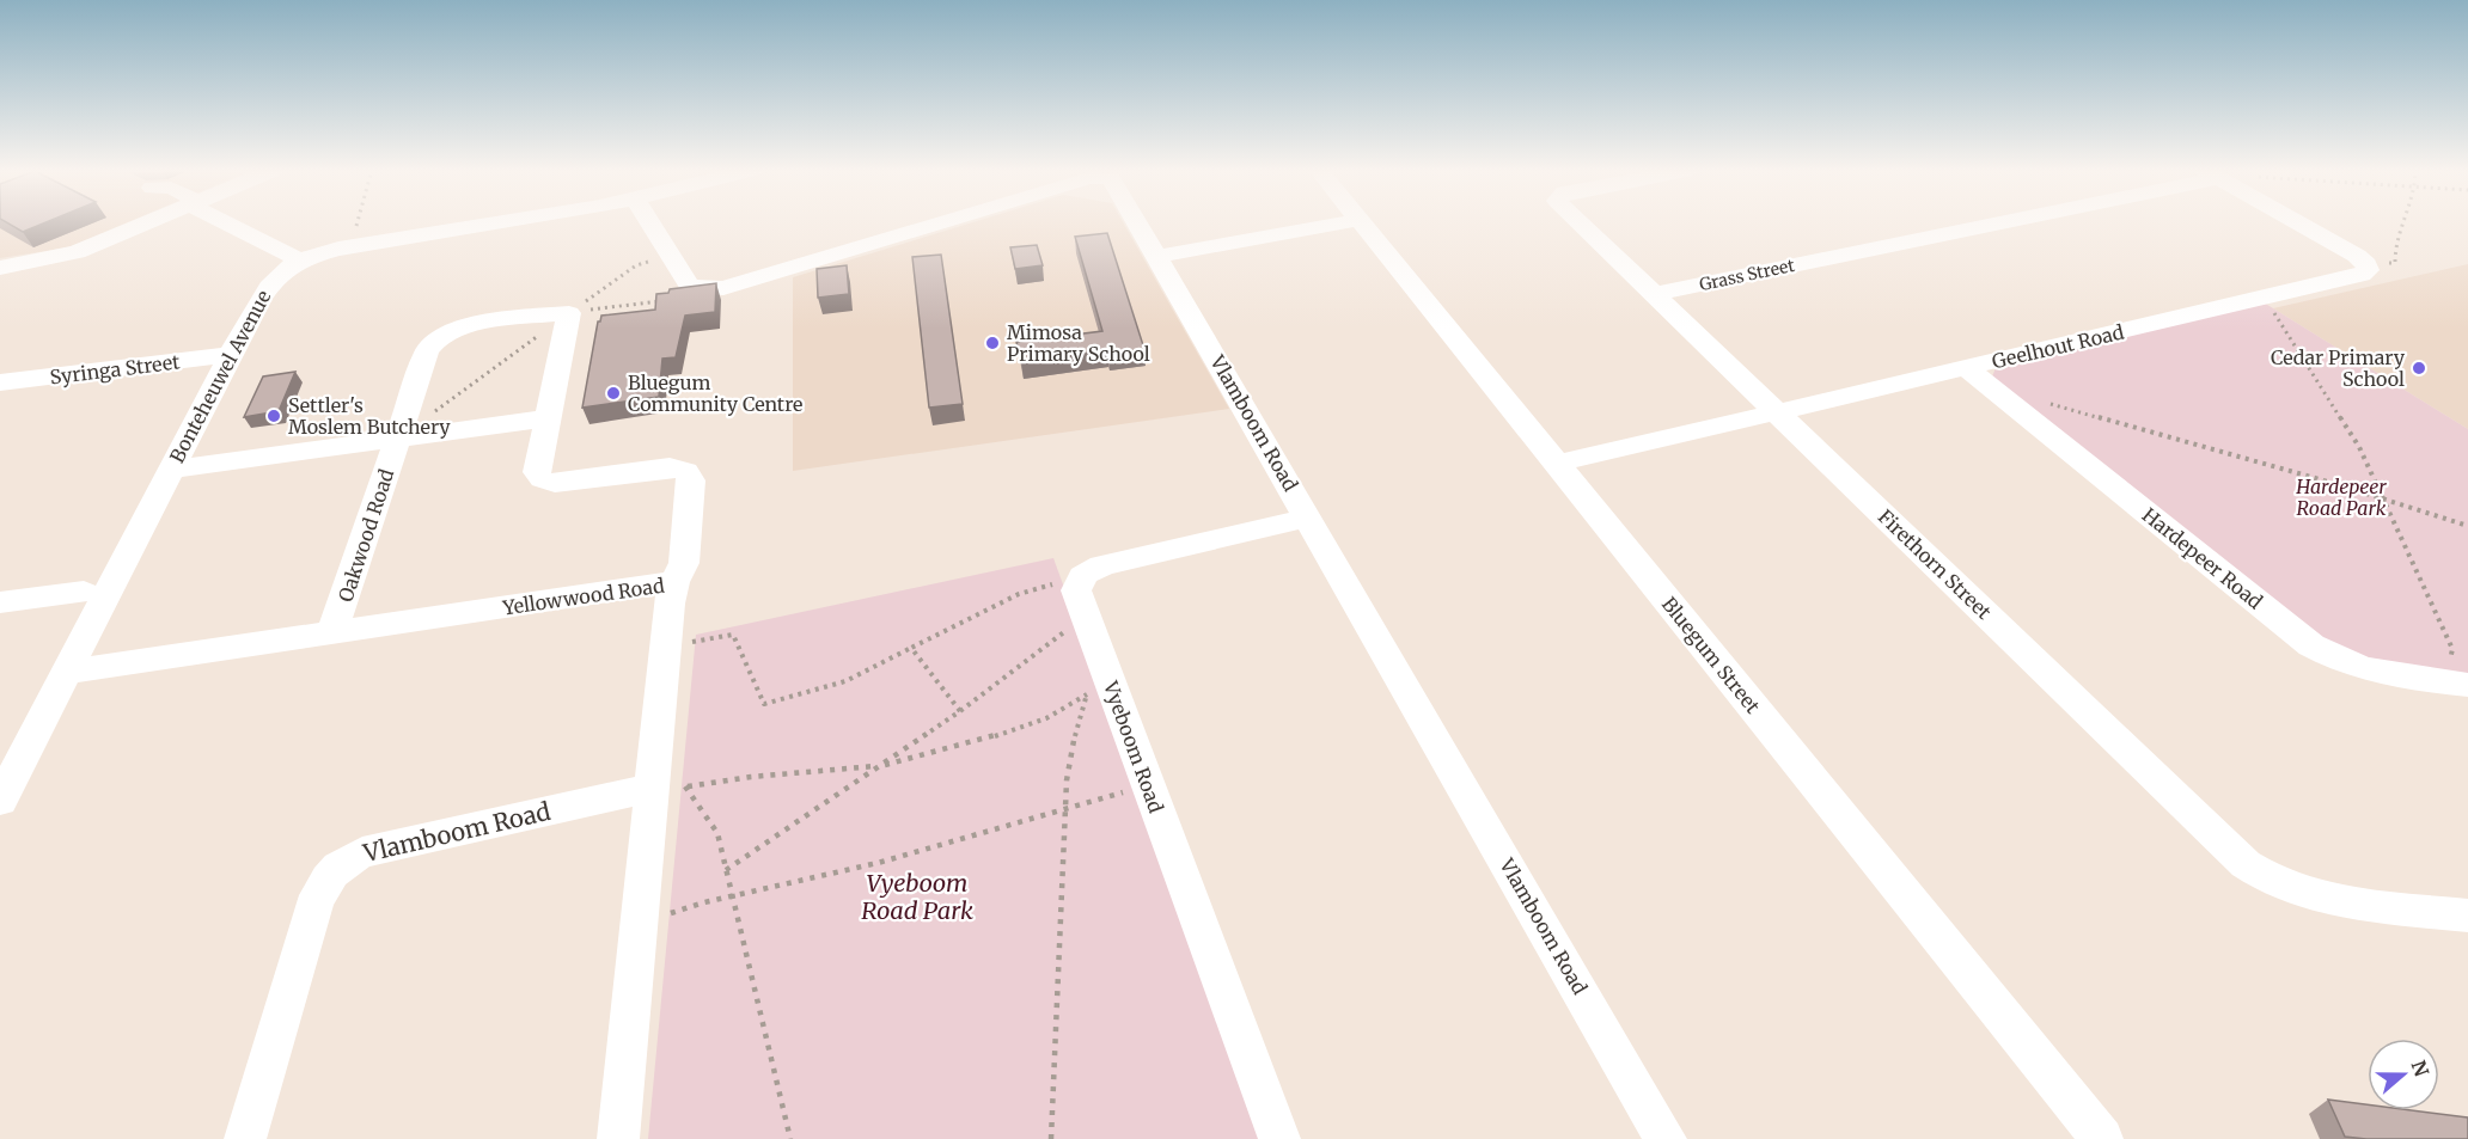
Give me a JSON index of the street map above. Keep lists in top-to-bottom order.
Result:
{
  "streets": {
    "street": [
      "Grass Street",
      "Geelhout Road",
      "Syringa Street",
      "Bonteheuwel Avenue",
      "Vlamboom Road",
      "Oakwood Road",
      "Hardepeer Road",
      "Firethorn Street",
      "Yellowwood Road",
      "Bluegum Street",
      "Vyeboom Road"
    ]
  },
  "crossings": [
    ["Grass Street", "Firethorn Street"],
    ["Geelhout Road", "Hardepeer Road"],
    ["Geelhout Road", "Firethorn Street"],
    ["Geelhout Road", "Bluegum Street"],
    ["Syringa Street", "Bonteheuwel Avenue"],
    ["Bonteheuwel Avenue", "Yellowwood Road"],
    ["Vlamboom Road", "Yellowwood Road"],
    ["Vlamboom Road", "Vyeboom Road"],
    ["Oakwood Road", "Yellowwood Road"]
  ],
  "parks": ["Hardepeer Road Park", "Vyeboom Road Park"],
  "places": [
    "Mimosa Primary School",
    "Cedar Primary School",
    "Bluegum Community Centre",
    "Settler's Moslem Butchery"
  ],
  "north": "right"
}
